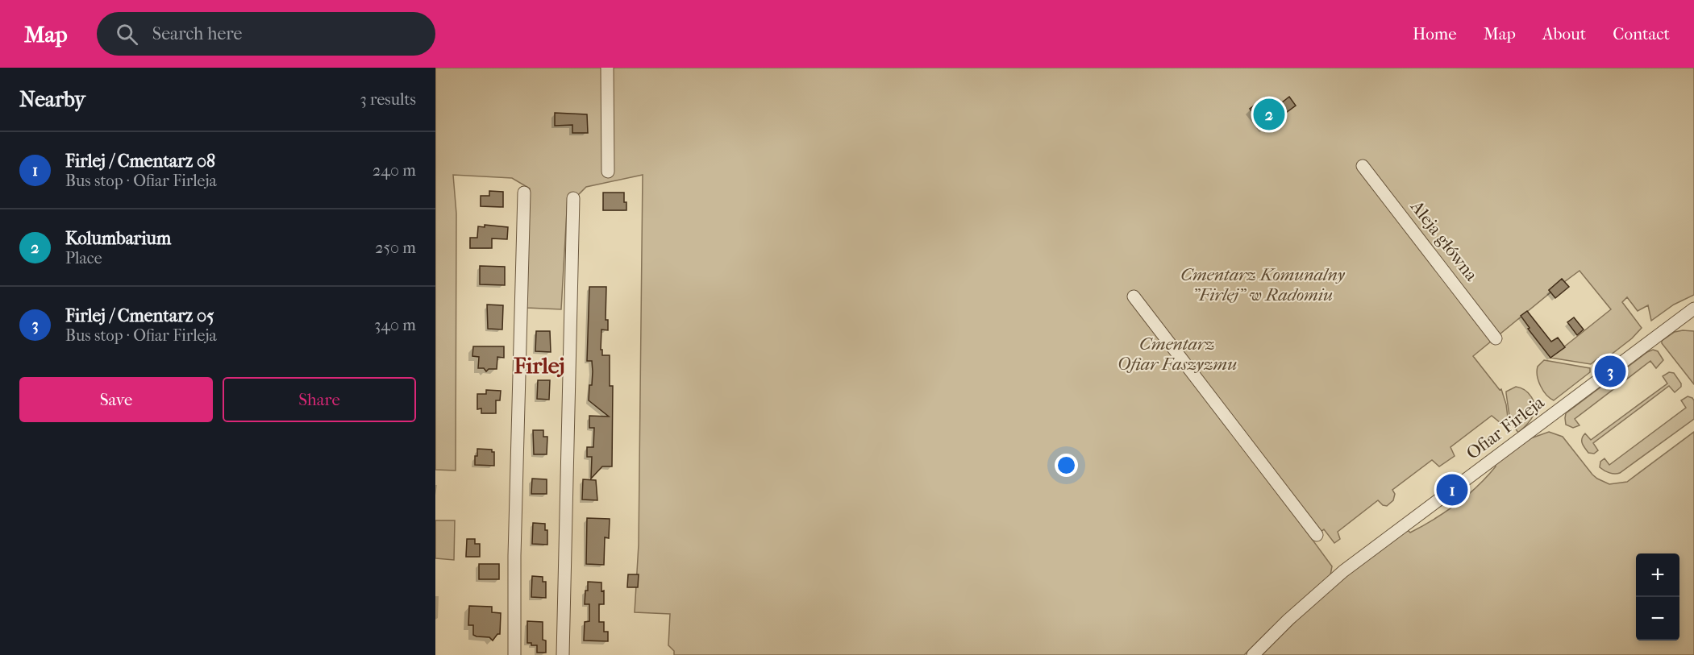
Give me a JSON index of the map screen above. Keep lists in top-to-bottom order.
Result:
{
  "streets": {
    "street": ["Aleja główna", "Ofiar Firleja"]
  },
  "districts": ["Firlej"],
  "parks": ["Cmentarz Komunalny \"Firlej\" w Radomiu", "Cmentarz Ofiar Faszyzmu"],
  "page": {
    "header": "Map",
    "search": "Search here",
    "nav": [
      "Home",
      "Map",
      "About",
      "Contact"
    ],
    "heading": ["Nearby", "3 results"],
    "pins": ["2", "3", "1"],
    "list": [
      {
        "mark": "1",
        "name": "Firlej / Cmentarz 08",
        "note": "Bus stop · Ofiar Firleja",
        "value": "240 m"
      },
      {
        "mark": "2",
        "name": "Kolumbarium",
        "note": "Place",
        "value": "250 m"
      },
      {
        "mark": "3",
        "name": "Firlej / Cmentarz 05",
        "note": "Bus stop · Ofiar Firleja",
        "value": "340 m"
      }
    ],
    "buttons": ["Save", "Share"],
    "map_buttons": ["+", "−"]
  }
}
